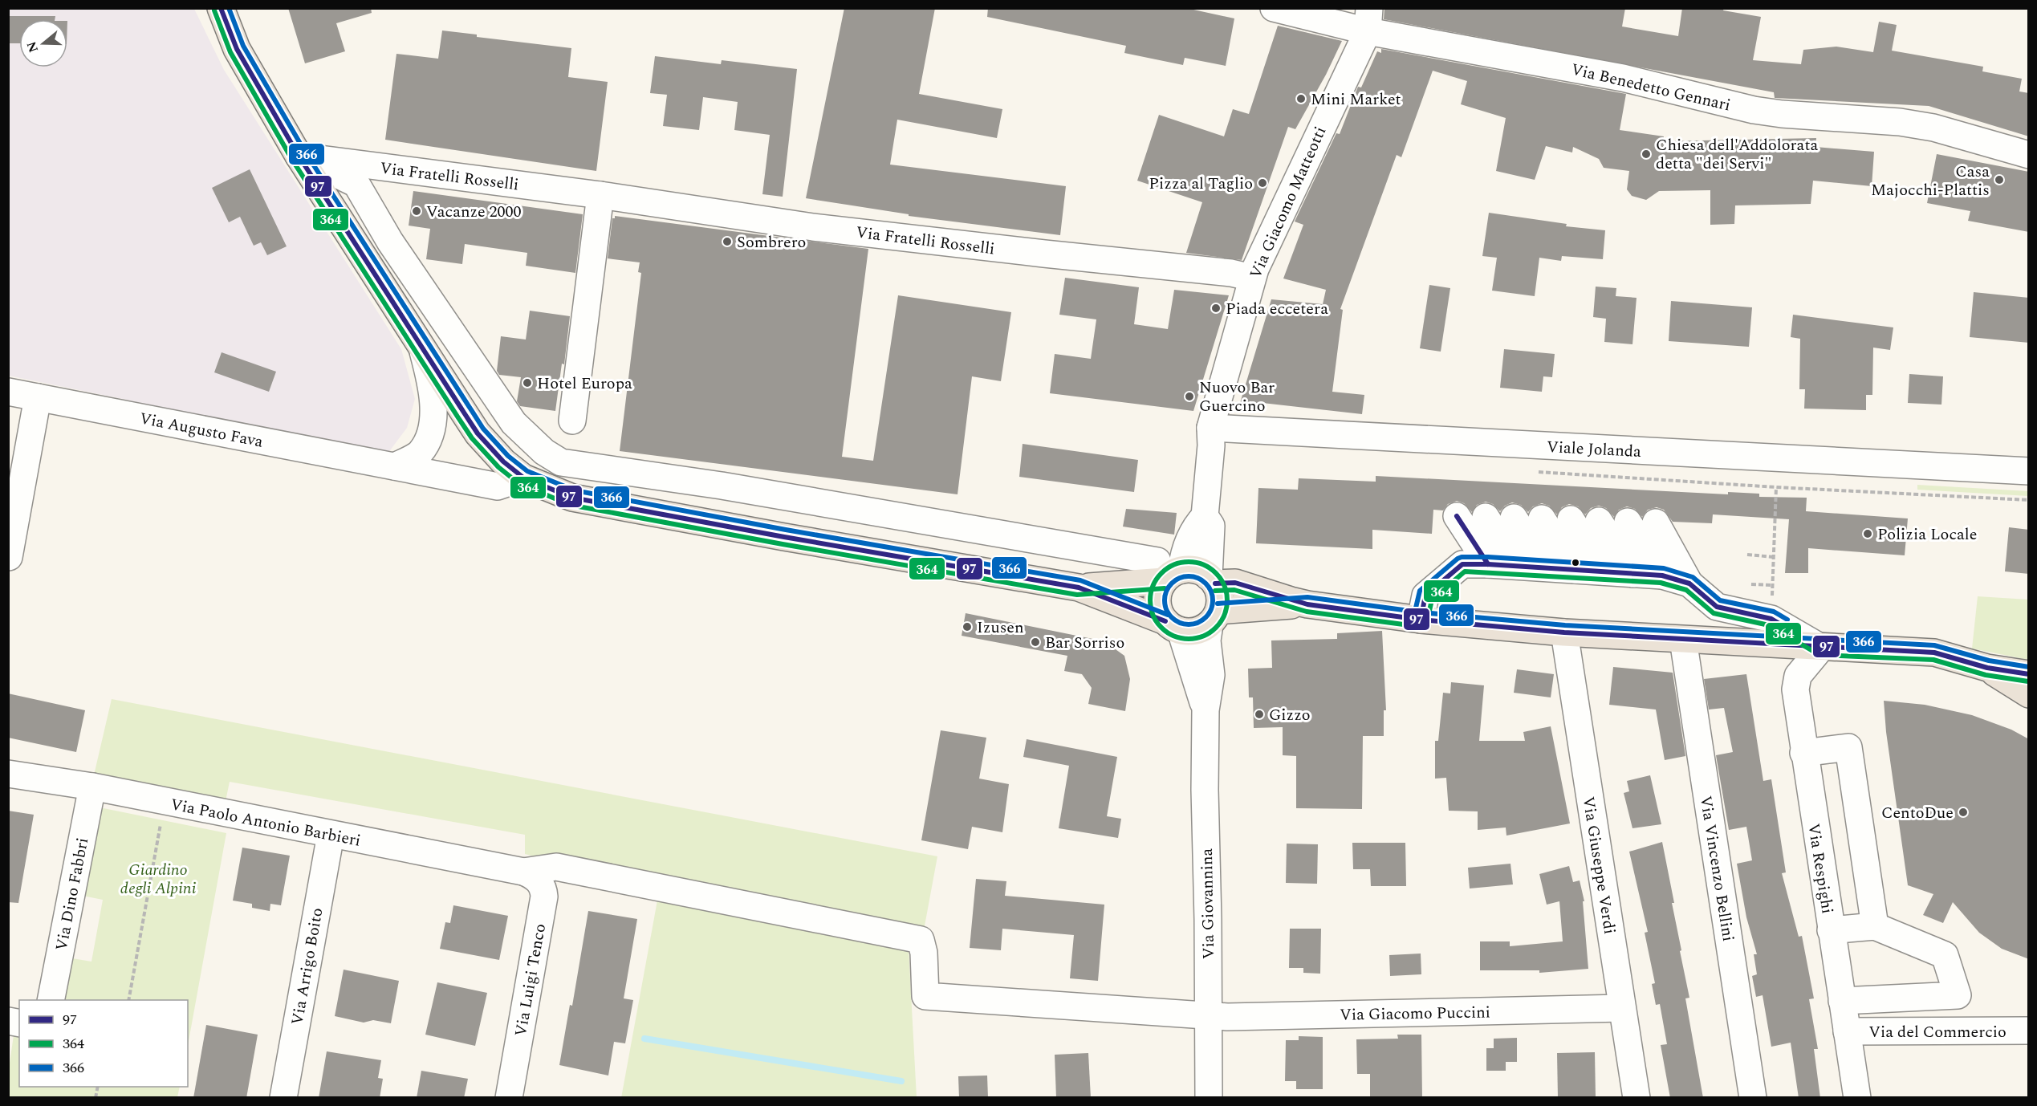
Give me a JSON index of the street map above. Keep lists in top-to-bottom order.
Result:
{
  "streets": {
    "street": [
      "Via Benedetto Gennari",
      "Via Fratelli Rosselli",
      "Via Giacomo Matteotti",
      "Via Augusto Fava",
      "Viale Jolanda",
      "Via Paolo Antonio Barbieri",
      "Via Giuseppe Verdi",
      "Via Vincenzo Bellini",
      "Via Respighi",
      "Via Dino Fabbri",
      "Via Giovannina",
      "Via Arrigo Boito",
      "Via Luigi Tenco",
      "Via Giacomo Puccini",
      "Via del Commercio"
    ]
  },
  "crossings": [
    ["Via Benedetto Gennari", "Via Giacomo Matteotti"],
    ["Via Fratelli Rosselli", "Via Giacomo Matteotti"],
    ["Via Giacomo Matteotti", "Viale Jolanda"],
    ["Via Giacomo Matteotti", "Via Giovannina"],
    ["Via Paolo Antonio Barbieri", "Via Dino Fabbri"],
    ["Via Paolo Antonio Barbieri", "Via Arrigo Boito"],
    ["Via Paolo Antonio Barbieri", "Via Luigi Tenco"],
    ["Via Paolo Antonio Barbieri", "Via Giacomo Puccini"],
    ["Via Giuseppe Verdi", "Via Giacomo Puccini"],
    ["Via Respighi", "Via del Commercio"],
    ["Via Giovannina", "Via Giacomo Puccini"],
    ["Via Luigi Tenco", "Via Giacomo Puccini"]
  ],
  "parks": ["Giardino degli Alpini"],
  "places": [
    "Mini Market",
    "Chiesa dell'Addolorata detta \"dei Servi\"",
    "Casa Majocchi-Plattis",
    "Pizza al Taglio",
    "Vacanze 2000",
    "Sombrero",
    "Piada eccetera",
    "Hotel Europa",
    "Nuovo Bar Guercino",
    "Polizia Locale",
    "Izusen",
    "Bar Sorriso",
    "Gizzo",
    "CentoDue"
  ],
  "lines": ["transit line 97", "transit line 366", "transit line 364"],
  "legend": ["97", "364", "366"],
  "north": "left"
}
